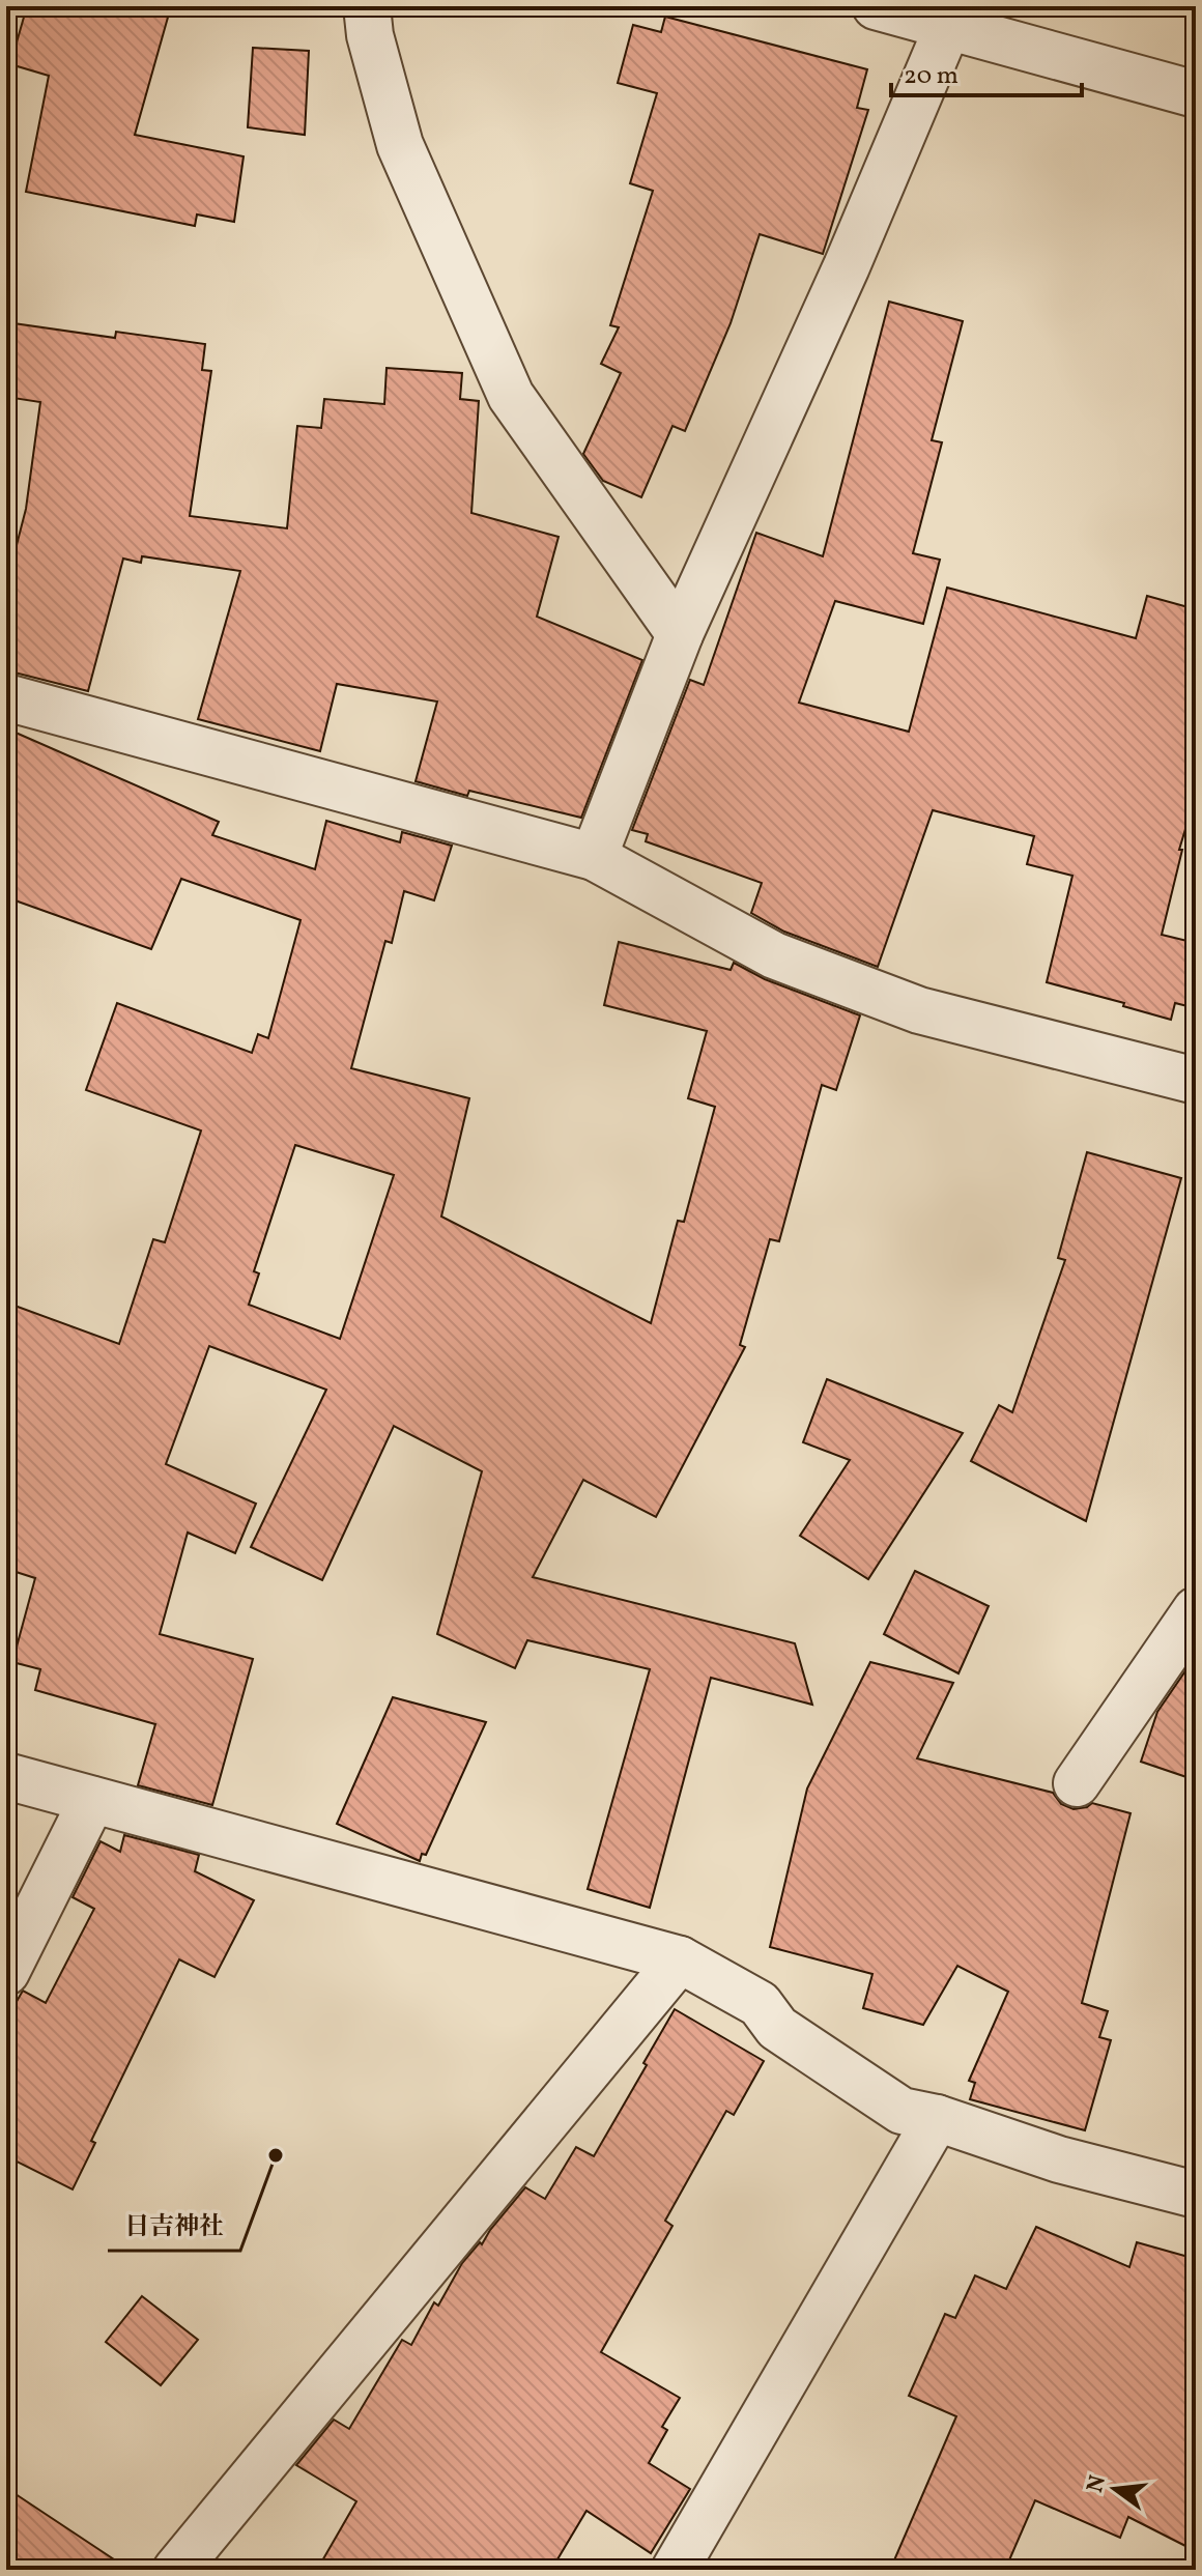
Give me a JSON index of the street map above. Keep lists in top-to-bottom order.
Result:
{
  "places": ["日吉神社"],
  "scale_bar": "20 m",
  "north": "left"
}
